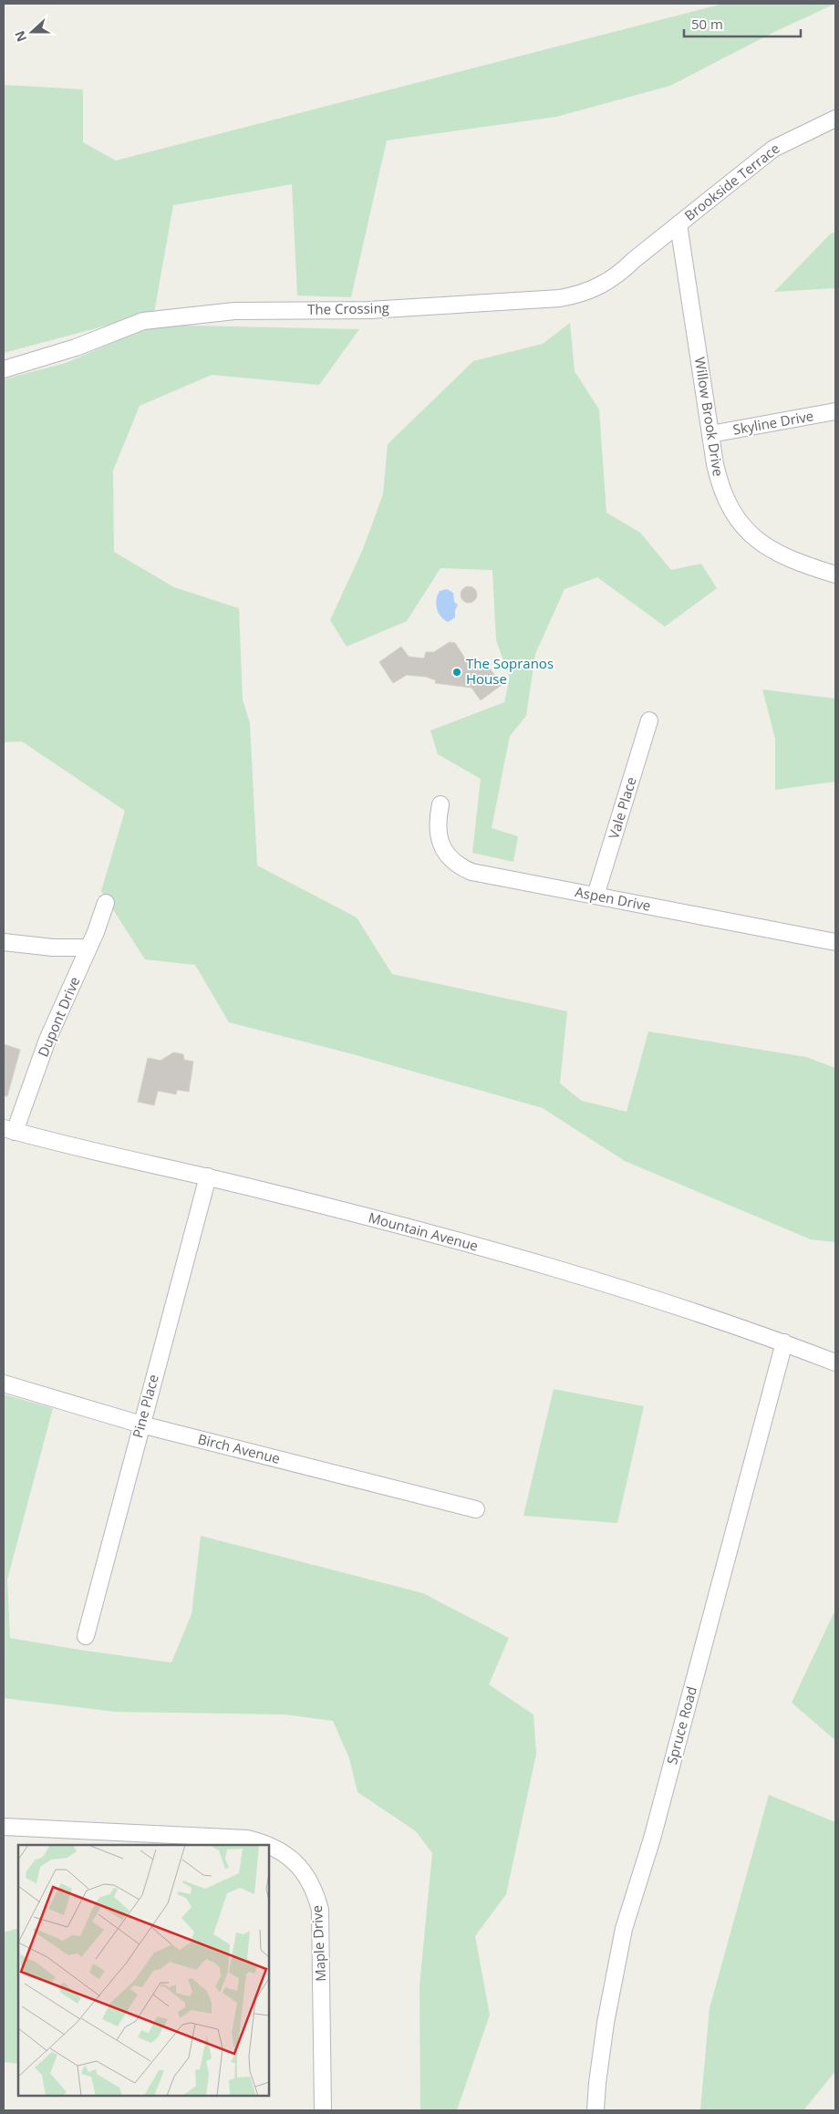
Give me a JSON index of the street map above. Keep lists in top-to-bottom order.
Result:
{
  "streets": {
    "street": [
      "Brookside Terrace",
      "The Crossing",
      "Willow Brook Drive",
      "Skyline Drive",
      "Vale Place",
      "Aspen Drive",
      "Dupont Drive",
      "Mountain Avenue",
      "Pine Place",
      "Birch Avenue",
      "Spruce Road",
      "Maple Drive"
    ]
  },
  "crossings": [
    ["Brookside Terrace", "The Crossing"],
    ["Brookside Terrace", "Willow Brook Drive"],
    ["The Crossing", "Willow Brook Drive"],
    ["Willow Brook Drive", "Skyline Drive"],
    ["Vale Place", "Aspen Drive"],
    ["Dupont Drive", "Mountain Avenue"],
    ["Mountain Avenue", "Pine Place"],
    ["Mountain Avenue", "Spruce Road"],
    ["Pine Place", "Birch Avenue"]
  ],
  "places": ["The Sopranos House"],
  "scale_bar": "50 m",
  "north": "left"
}
